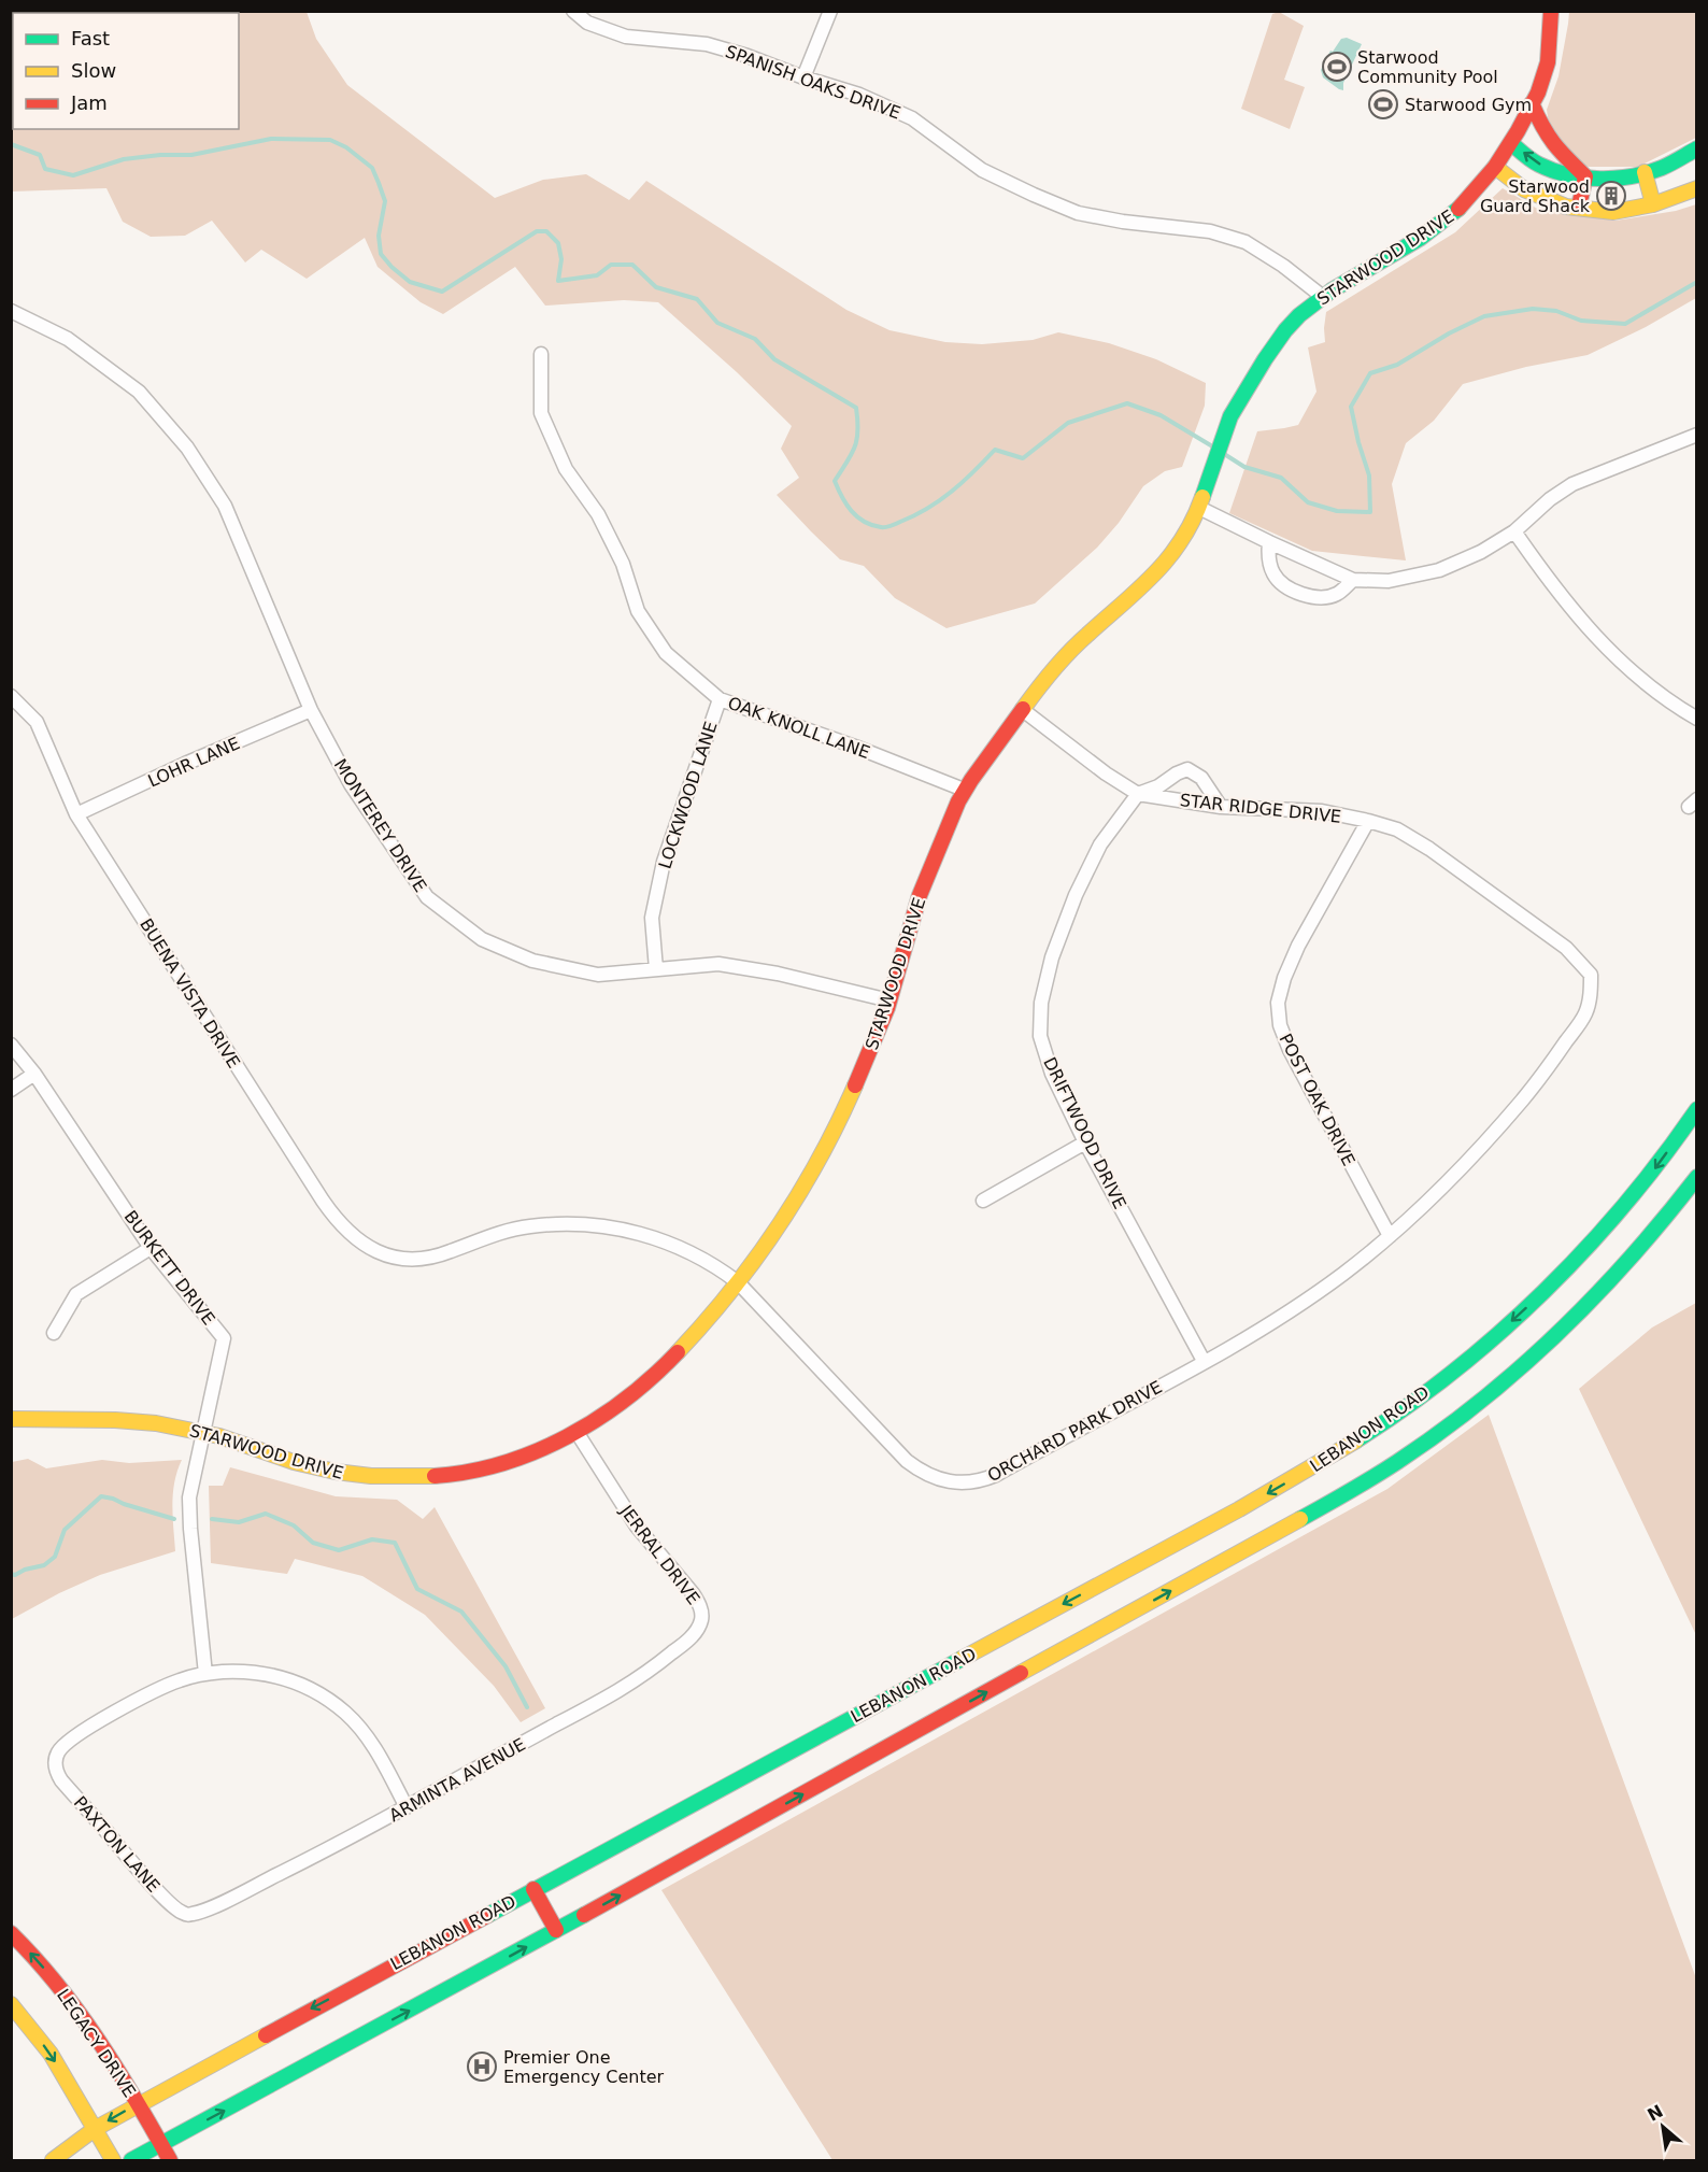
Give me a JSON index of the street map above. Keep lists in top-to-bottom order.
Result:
{
  "streets": {
    "main road": ["STARWOOD DRIVE", "LEBANON ROAD", "LEGACY DRIVE"],
    "street": [
      "SPANISH OAKS DRIVE",
      "OAK KNOLL LANE",
      "LOHR LANE",
      "LOCKWOOD LANE",
      "STAR RIDGE DRIVE",
      "MONTEREY DRIVE",
      "BUENA VISTA DRIVE",
      "POST OAK DRIVE",
      "DRIFTWOOD DRIVE",
      "BURKETT DRIVE",
      "ORCHARD PARK DRIVE",
      "JERRAL DRIVE",
      "ARMINTA AVENUE",
      "PAXTON LANE"
    ]
  },
  "crossings": [
    ["SPANISH OAKS DRIVE", "STARWOOD DRIVE"],
    ["STARWOOD DRIVE", "OAK KNOLL LANE"],
    ["STARWOOD DRIVE", "STAR RIDGE DRIVE"],
    ["STARWOOD DRIVE", "MONTEREY DRIVE"],
    ["STARWOOD DRIVE", "BURKETT DRIVE"],
    ["STARWOOD DRIVE", "ORCHARD PARK DRIVE"],
    ["STARWOOD DRIVE", "JERRAL DRIVE"],
    ["OAK KNOLL LANE", "LOCKWOOD LANE"],
    ["LOHR LANE", "MONTEREY DRIVE"],
    ["LOHR LANE", "BUENA VISTA DRIVE"],
    ["LOCKWOOD LANE", "MONTEREY DRIVE"],
    ["STAR RIDGE DRIVE", "POST OAK DRIVE"],
    ["STAR RIDGE DRIVE", "DRIFTWOOD DRIVE"],
    ["STAR RIDGE DRIVE", "ORCHARD PARK DRIVE"],
    ["BUENA VISTA DRIVE", "ORCHARD PARK DRIVE"],
    ["POST OAK DRIVE", "ORCHARD PARK DRIVE"],
    ["DRIFTWOOD DRIVE", "ORCHARD PARK DRIVE"],
    ["BURKETT DRIVE", "PAXTON LANE"],
    ["LEBANON ROAD", "LEGACY DRIVE"],
    ["JERRAL DRIVE", "ARMINTA AVENUE"],
    ["ARMINTA AVENUE", "PAXTON LANE"]
  ],
  "places": {
    "sports": ["Starwood Community Pool", "Starwood Gym"],
    "building": ["Starwood Guard Shack"],
    "hospital": ["Premier One Emergency Center"]
  },
  "legend": ["Fast", "Slow", "Jam"],
  "north": "top left"
}
